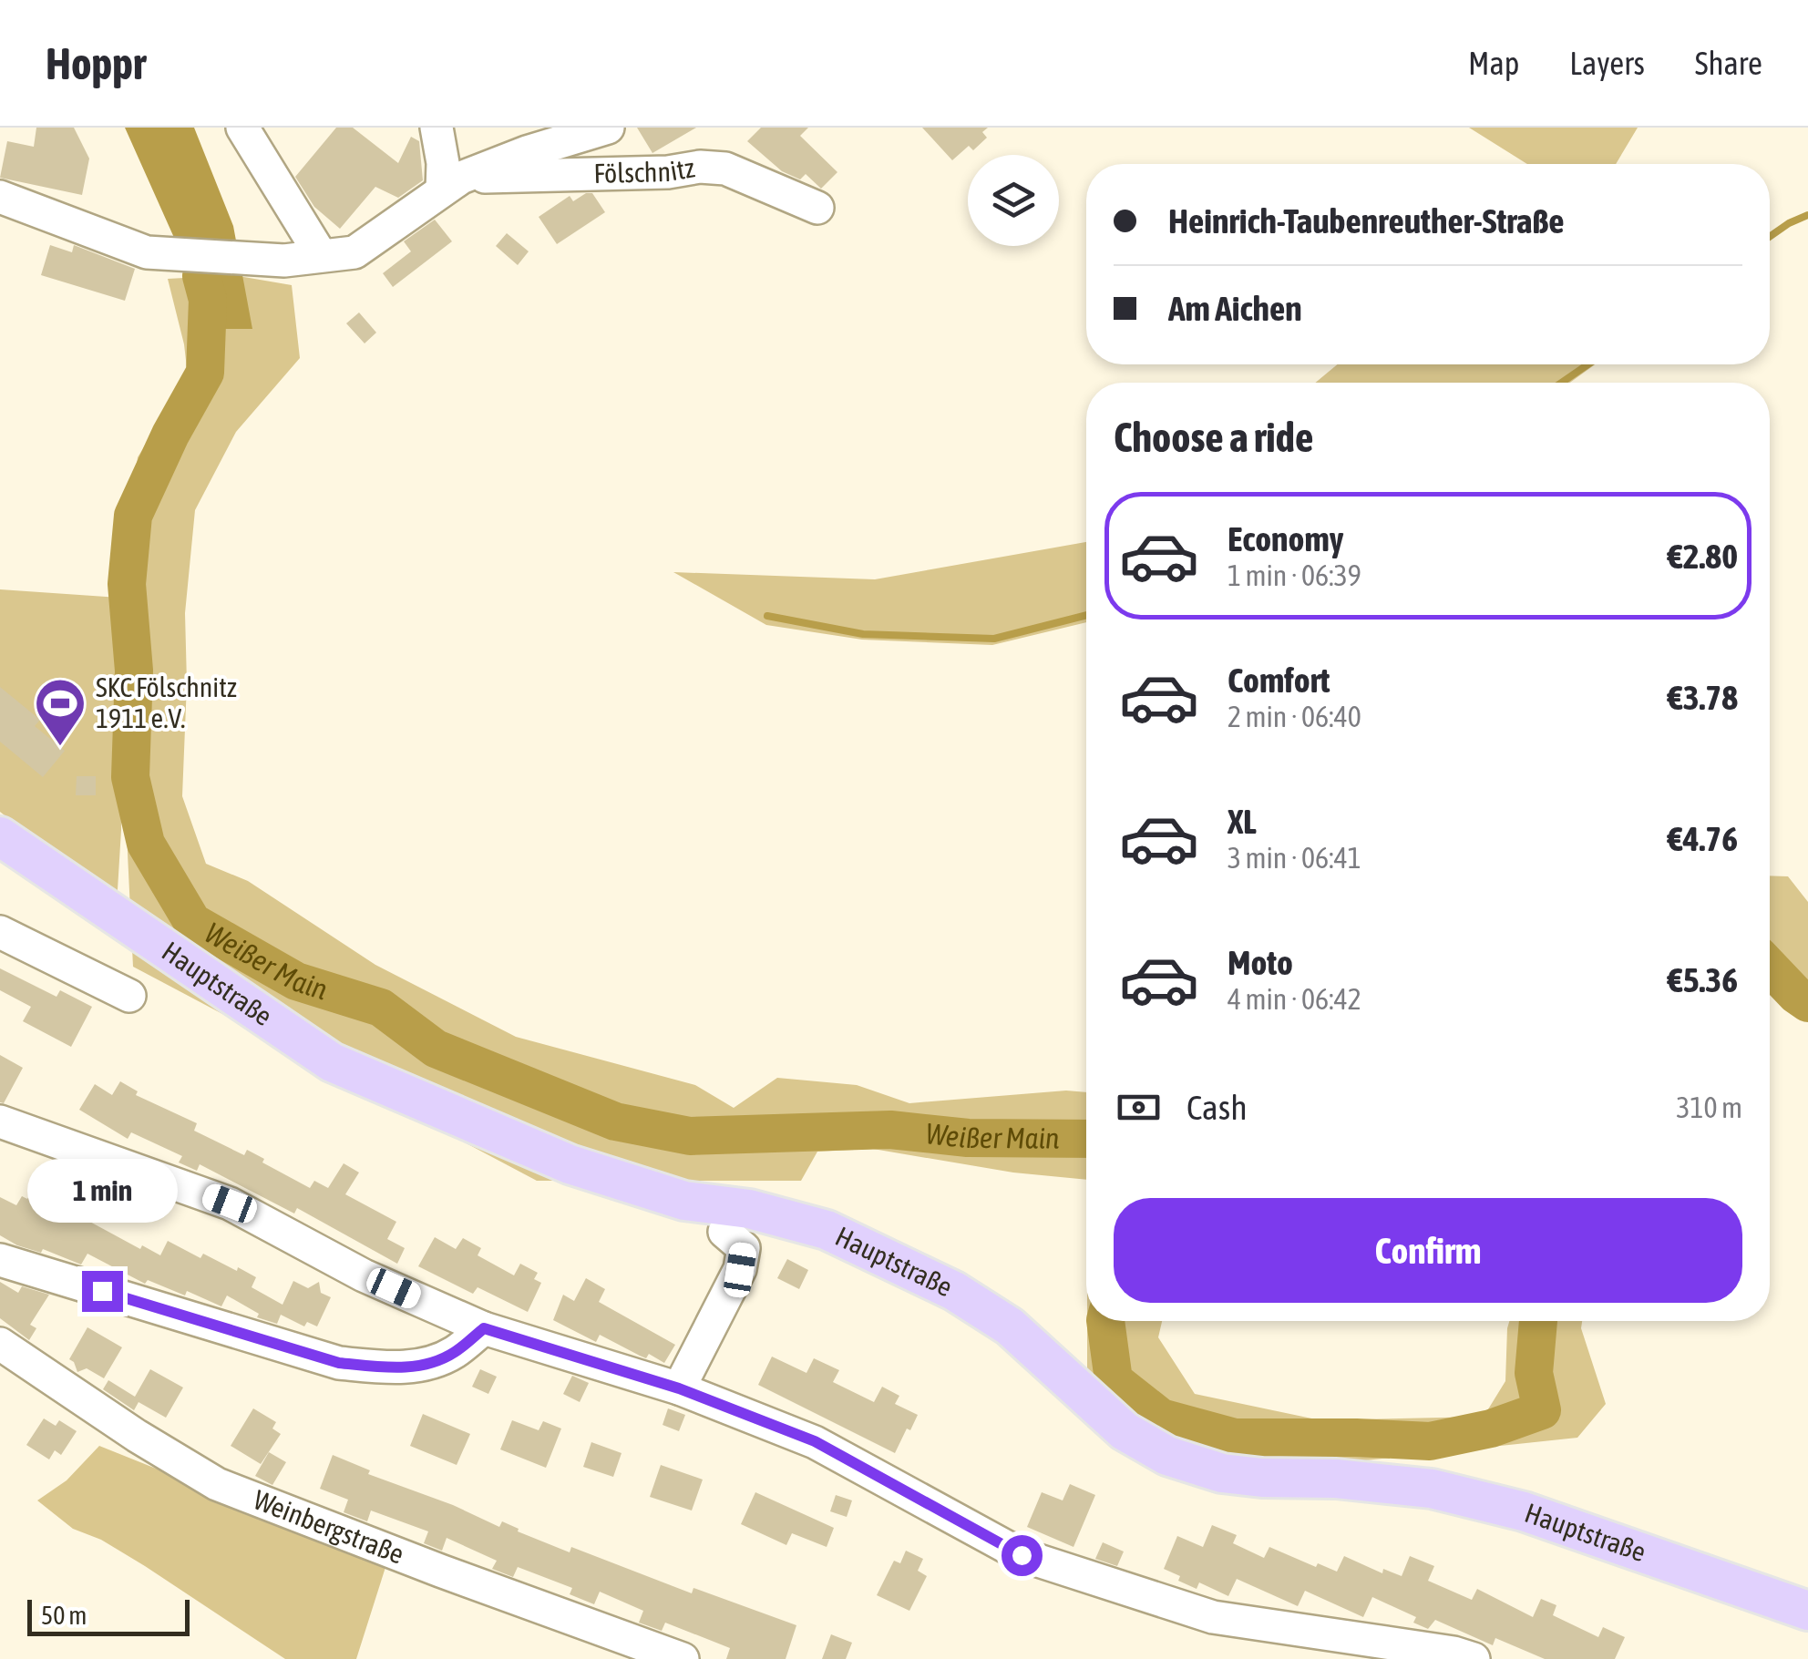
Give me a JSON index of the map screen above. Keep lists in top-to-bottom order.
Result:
{
  "streets": {
    "main road": ["Hauptstraße"],
    "street": ["Fölschnitz", "Weinbergstraße"]
  },
  "water": ["Weißer Main"],
  "places": {
    "sports": ["SKC Fölschnitz 1911 e.V."]
  },
  "scale_bar": "50 m",
  "page": {
    "header": "Hoppr",
    "nav": ["Map", "Layers", "Share"],
    "banner": ["Heinrich-Taubenreuther-Straße", "Am Aichen"],
    "heading": "Choose a ride",
    "list": [
      {
        "name": "Economy",
        "note": "1 min · 06:39",
        "value": "€2.80"
      },
      {
        "name": "Comfort",
        "note": "2 min · 06:40",
        "value": "€3.78"
      },
      {
        "name": "XL",
        "note": "3 min · 06:41",
        "value": "€4.76"
      },
      {
        "name": "Moto",
        "note": "4 min · 06:42",
        "value": "€5.36"
      }
    ],
    "pay": ["Cash", "310 m"],
    "bubble": "1 min",
    "buttons": "Confirm",
    "scale": "50 m"
  }
}
